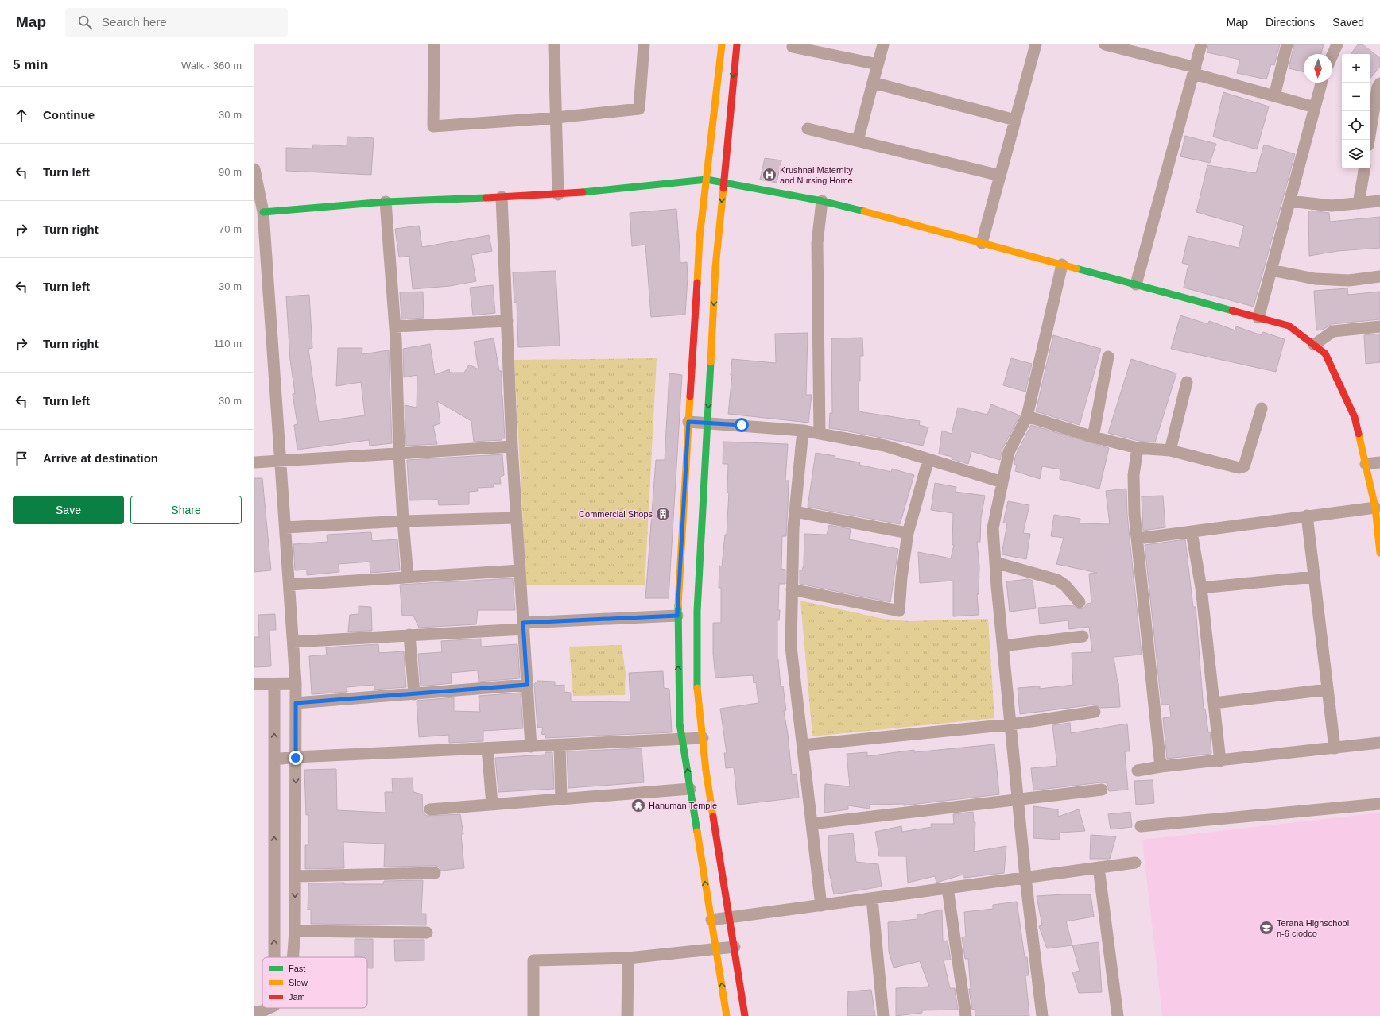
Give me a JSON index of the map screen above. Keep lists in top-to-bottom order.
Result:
{
  "places": {
    "hospital": ["Krushnai Maternity and Nursing Home"],
    "building": ["Commercial Shops"],
    "temple": ["Hanuman Temple"],
    "school or university": ["Terana Highschool n-6 ciodco"]
  },
  "legend": ["Fast", "Slow", "Jam"],
  "north": "bottom",
  "page": {
    "header": "Map",
    "search": "Search here",
    "nav": ["Map", "Directions", "Saved"],
    "heading": ["5 min", "Walk · 360 m"],
    "map_buttons": ["+", "−"],
    "list": [
      ["Continue", "30 m"],
      ["Turn left", "90 m"],
      ["Turn right", "70 m"],
      ["Turn left", "30 m"],
      ["Turn right", "110 m"],
      ["Turn left", "30 m"],
      "Arrive at destination"
    ],
    "buttons": ["Save", "Share"]
  }
}
